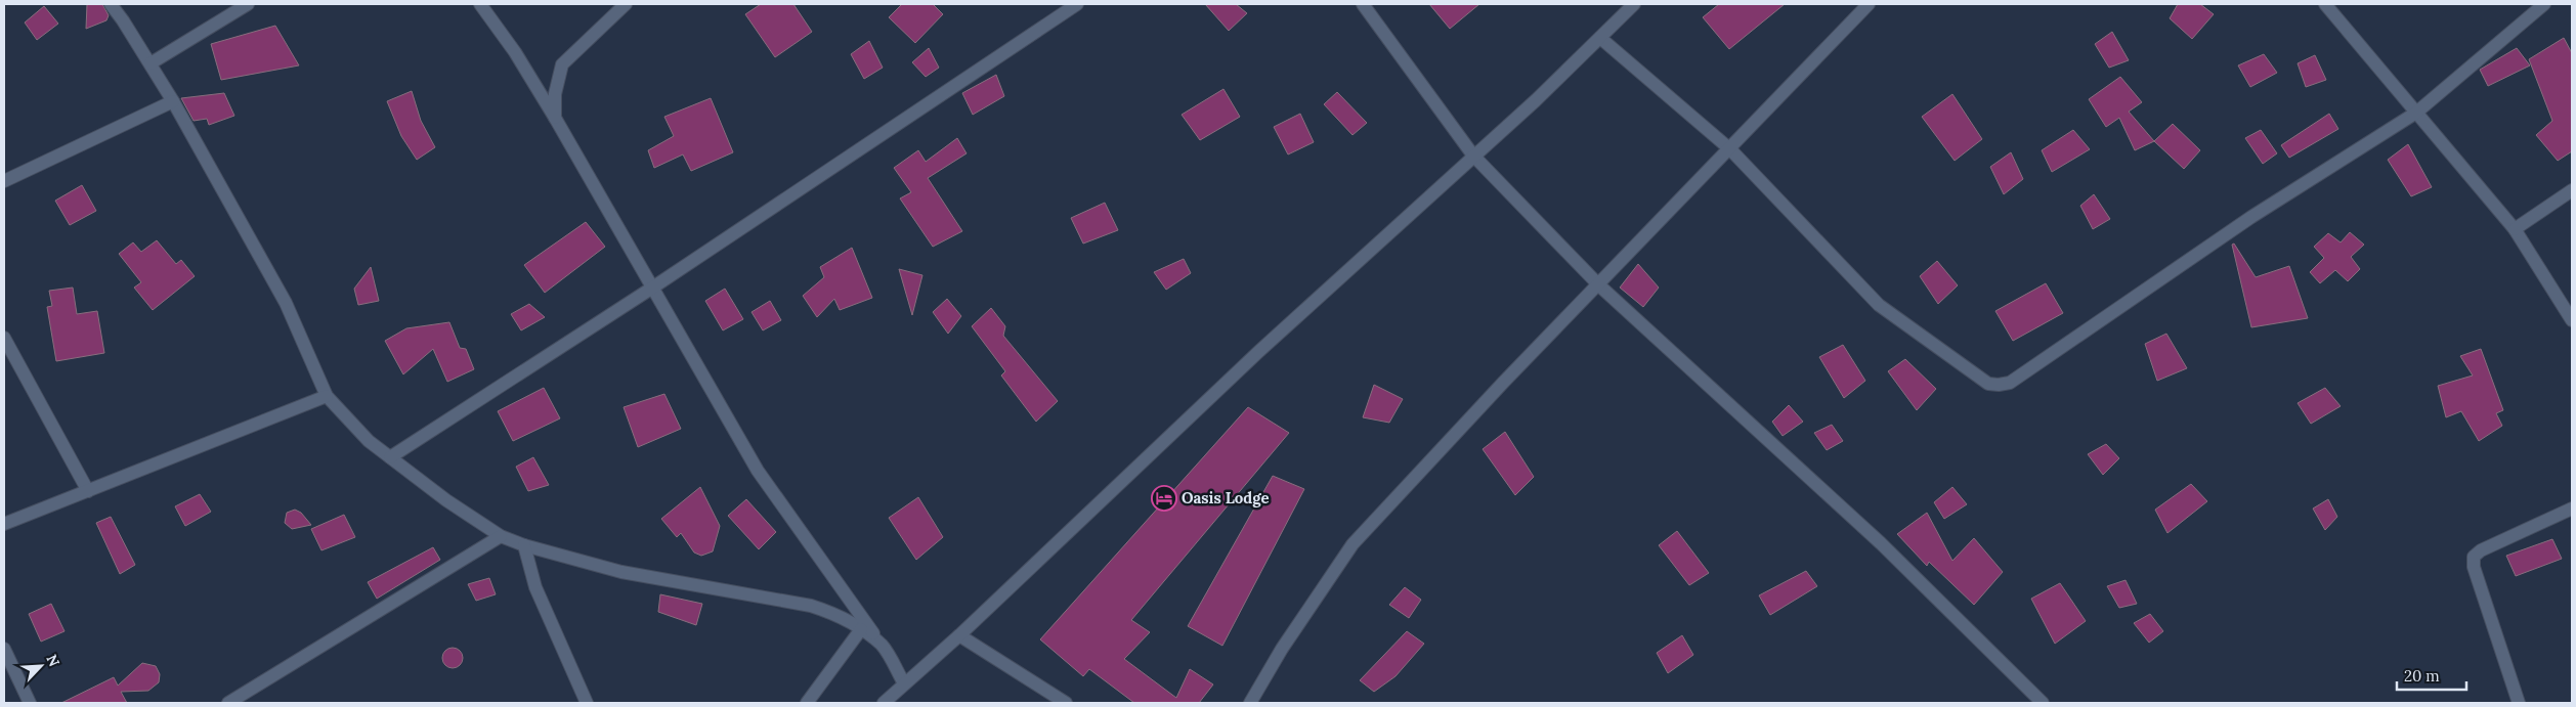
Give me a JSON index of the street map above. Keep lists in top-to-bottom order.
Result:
{
  "places": {
    "hotel": ["Oasis Lodge"]
  },
  "scale_bar": "20 m",
  "north": "top right"
}
